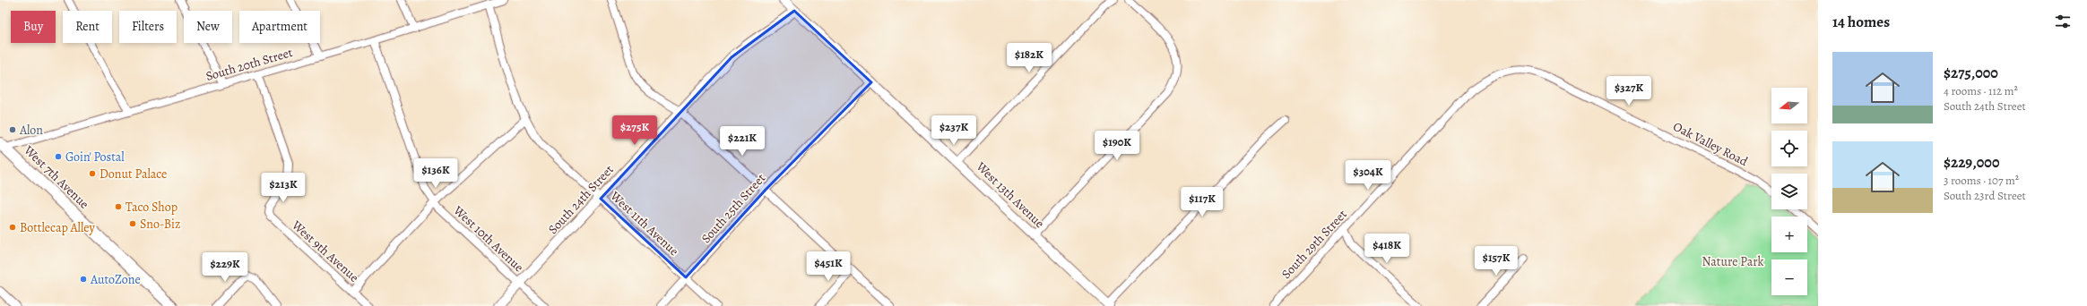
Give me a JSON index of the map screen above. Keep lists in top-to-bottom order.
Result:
{
  "streets": {
    "main road": ["West 7th Avenue"],
    "street": [
      "South 20th Street",
      "Oak Valley Road",
      "West 13th Avenue",
      "South 24th Street",
      "South 25th Street",
      "West 11th Avenue",
      "West 10th Avenue",
      "South 29th Street",
      "West 9th Avenue"
    ]
  },
  "crossings": [
    ["South 20th Street", "West 7th Avenue"],
    ["South 20th Street", "West 11th Avenue"],
    ["South 20th Street", "West 10th Avenue"],
    ["South 20th Street", "West 9th Avenue"],
    ["Oak Valley Road", "South 29th Street"],
    ["West 13th Avenue", "South 24th Street"],
    ["West 13th Avenue", "South 25th Street"],
    ["South 24th Street", "West 11th Avenue"],
    ["South 24th Street", "West 10th Avenue"],
    ["South 25th Street", "West 11th Avenue"]
  ],
  "parks": ["Nature Park"],
  "places": [
    "Alon",
    "Goin' Postal",
    "Donut Palace",
    "Taco Shop",
    "Sno-Biz",
    "Bottlecap Alley",
    "AutoZone"
  ],
  "north": "left",
  "page": {
    "heading": "14 homes",
    "chip": [
      "Buy",
      "Rent",
      "Filters",
      "New",
      "Apartment"
    ],
    "price": [
      "$182K",
      "$327K",
      "$275K",
      "$237K",
      "$221K",
      "$190K",
      "$136K",
      "$304K",
      "$213K",
      "$117K",
      "$418K",
      "$157K",
      "$451K",
      "$229K"
    ],
    "list": [
      {
        "name": "$275,000",
        "note": "4 rooms · 112 m² · South 24th Street"
      },
      {
        "name": "$229,000",
        "note": "3 rooms · 107 m² · South 23rd Street"
      }
    ],
    "map_buttons": ["+", "−"]
  }
}
